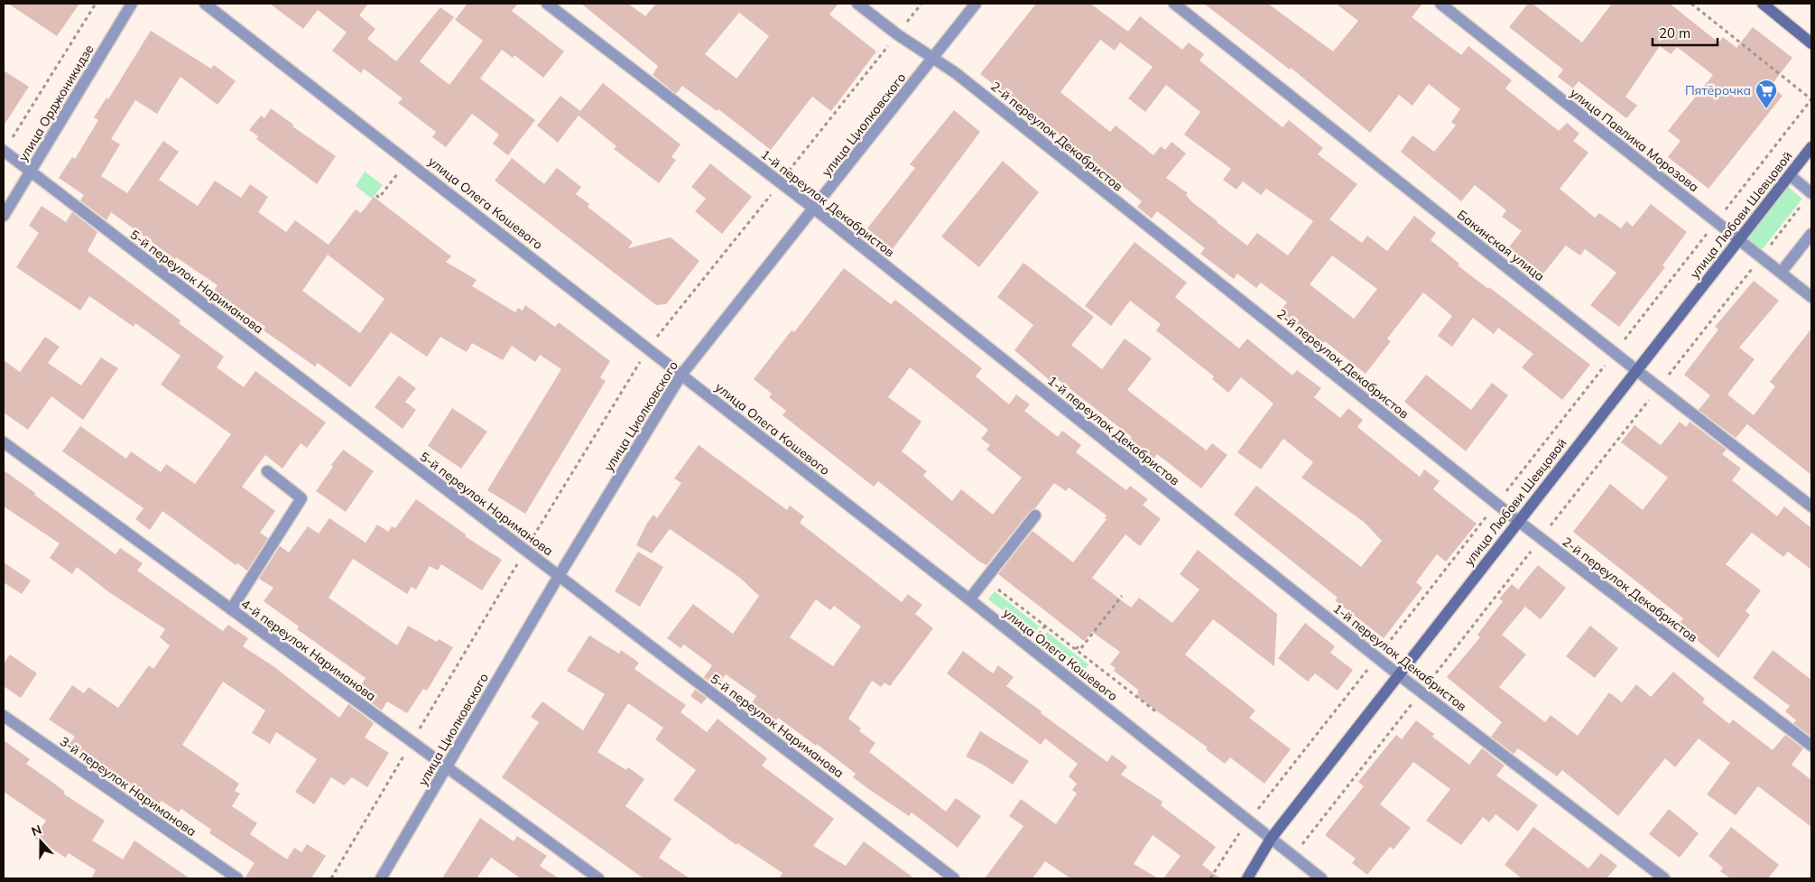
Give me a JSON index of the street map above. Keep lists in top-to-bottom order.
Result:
{
  "streets": {
    "street": [
      "улица Орджоникидзе",
      "улица Циолковского",
      "2-й переулок Декабристов",
      "улица Павлика Морозова",
      "улица Олега Кошевого",
      "1-й переулок Декабристов",
      "улица Любови Шевцовой",
      "Бакинская улица",
      "5-й переулок Нариманова",
      "4-й переулок Нариманова",
      "3-й переулок Нариманова"
    ]
  },
  "crossings": [
    ["улица Орджоникидзе", "5-й переулок Нариманова"],
    ["улица Циолковского", "2-й переулок Декабристов"],
    ["улица Циолковского", "улица Олега Кошевого"],
    ["улица Циолковского", "1-й переулок Декабристов"],
    ["улица Циолковского", "5-й переулок Нариманова"],
    ["улица Циолковского", "4-й переулок Нариманова"],
    ["2-й переулок Декабристов", "улица Любови Шевцовой"],
    ["улица Павлика Морозова", "улица Любови Шевцовой"],
    ["улица Олега Кошевого", "улица Любови Шевцовой"],
    ["1-й переулок Декабристов", "улица Любови Шевцовой"],
    ["улица Любови Шевцовой", "Бакинская улица"]
  ],
  "places": {
    "supermarket": ["Пятёрочка"]
  },
  "scale_bar": "20 m",
  "north": "top"
}
